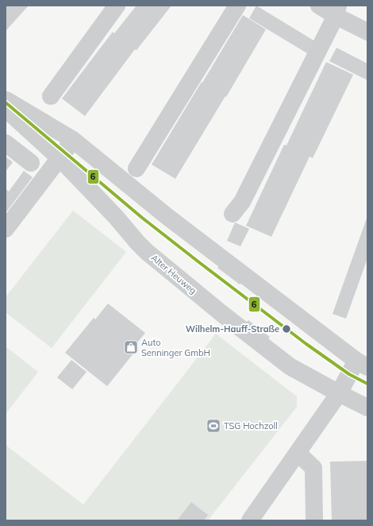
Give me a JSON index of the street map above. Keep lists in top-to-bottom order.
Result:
{
  "streets": {
    "street": ["Alter Heuweg"]
  },
  "places": {
    "other": ["Wilhelm-Hauff-Straße"],
    "shop": ["Auto Senninger GmbH"],
    "sports": ["TSG Hochzoll"]
  },
  "lines": ["transit line 6"]
}
